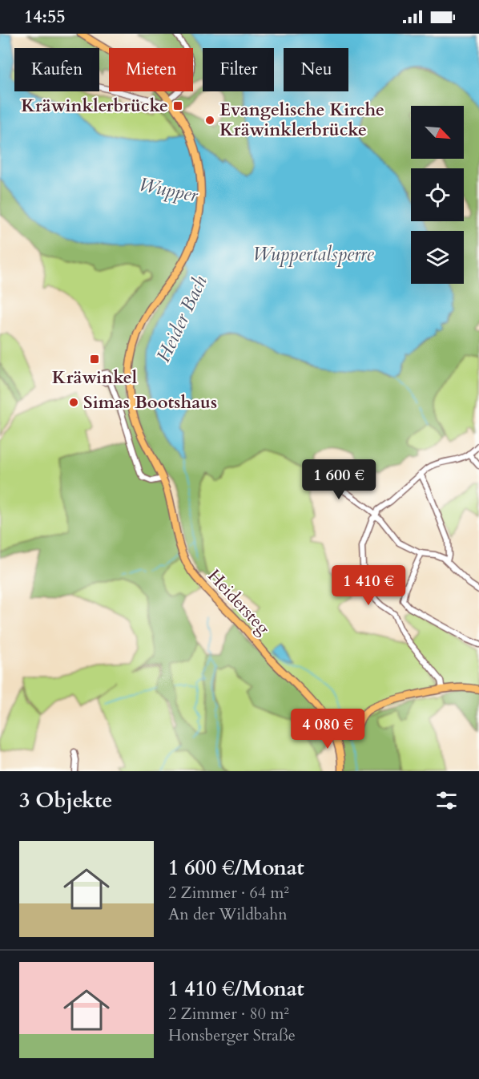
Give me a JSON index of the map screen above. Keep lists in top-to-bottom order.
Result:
{
  "streets": {
    "main road": ["Heidersteg"]
  },
  "water": ["Wupper", "Wuppertalsperre", "Heider Bach"],
  "places": {
    "transit": ["Kräwinklerbrücke", "Kräwinkel"],
    "other": ["Evangelische Kirche Kräwinklerbrücke", "Simas Bootshaus"]
  },
  "north": "bottom right",
  "page": {
    "status": "14:55",
    "chip": [
      "Kaufen",
      "Mieten",
      "Filter",
      "Neu"
    ],
    "price": ["1 600 €", "1 410 €", "4 080 €"],
    "heading": "3 Objekte",
    "list": [
      {
        "name": "1 600 €/Monat",
        "note": "2 Zimmer · 64 m² · An der Wildbahn"
      },
      {
        "name": "1 410 €/Monat",
        "note": "2 Zimmer · 80 m² · Honsberger Straße"
      }
    ]
  }
}
